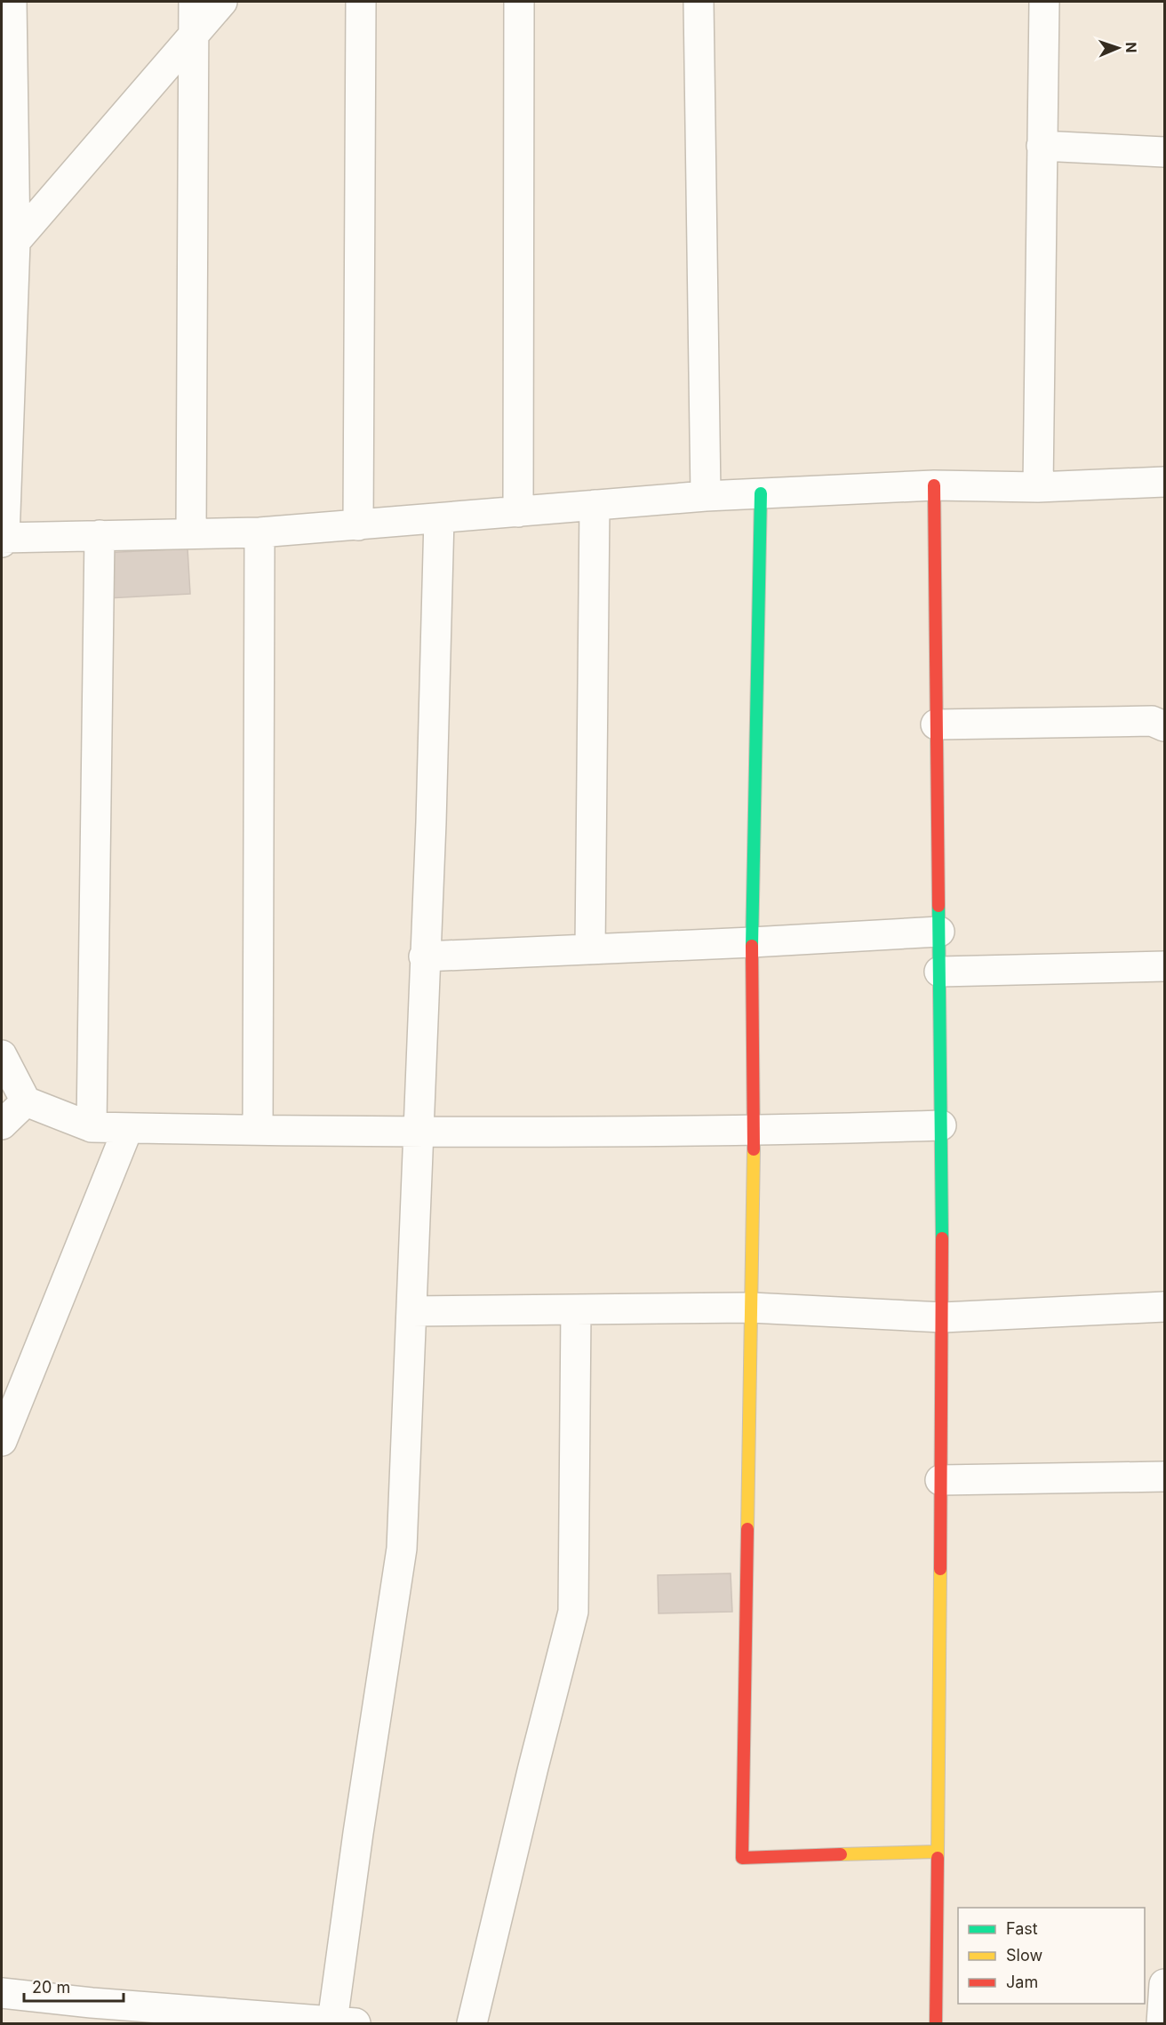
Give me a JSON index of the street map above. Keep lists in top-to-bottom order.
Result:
{
  "legend": ["Fast", "Slow", "Jam"],
  "scale_bar": "20 m",
  "north": "right"
}
